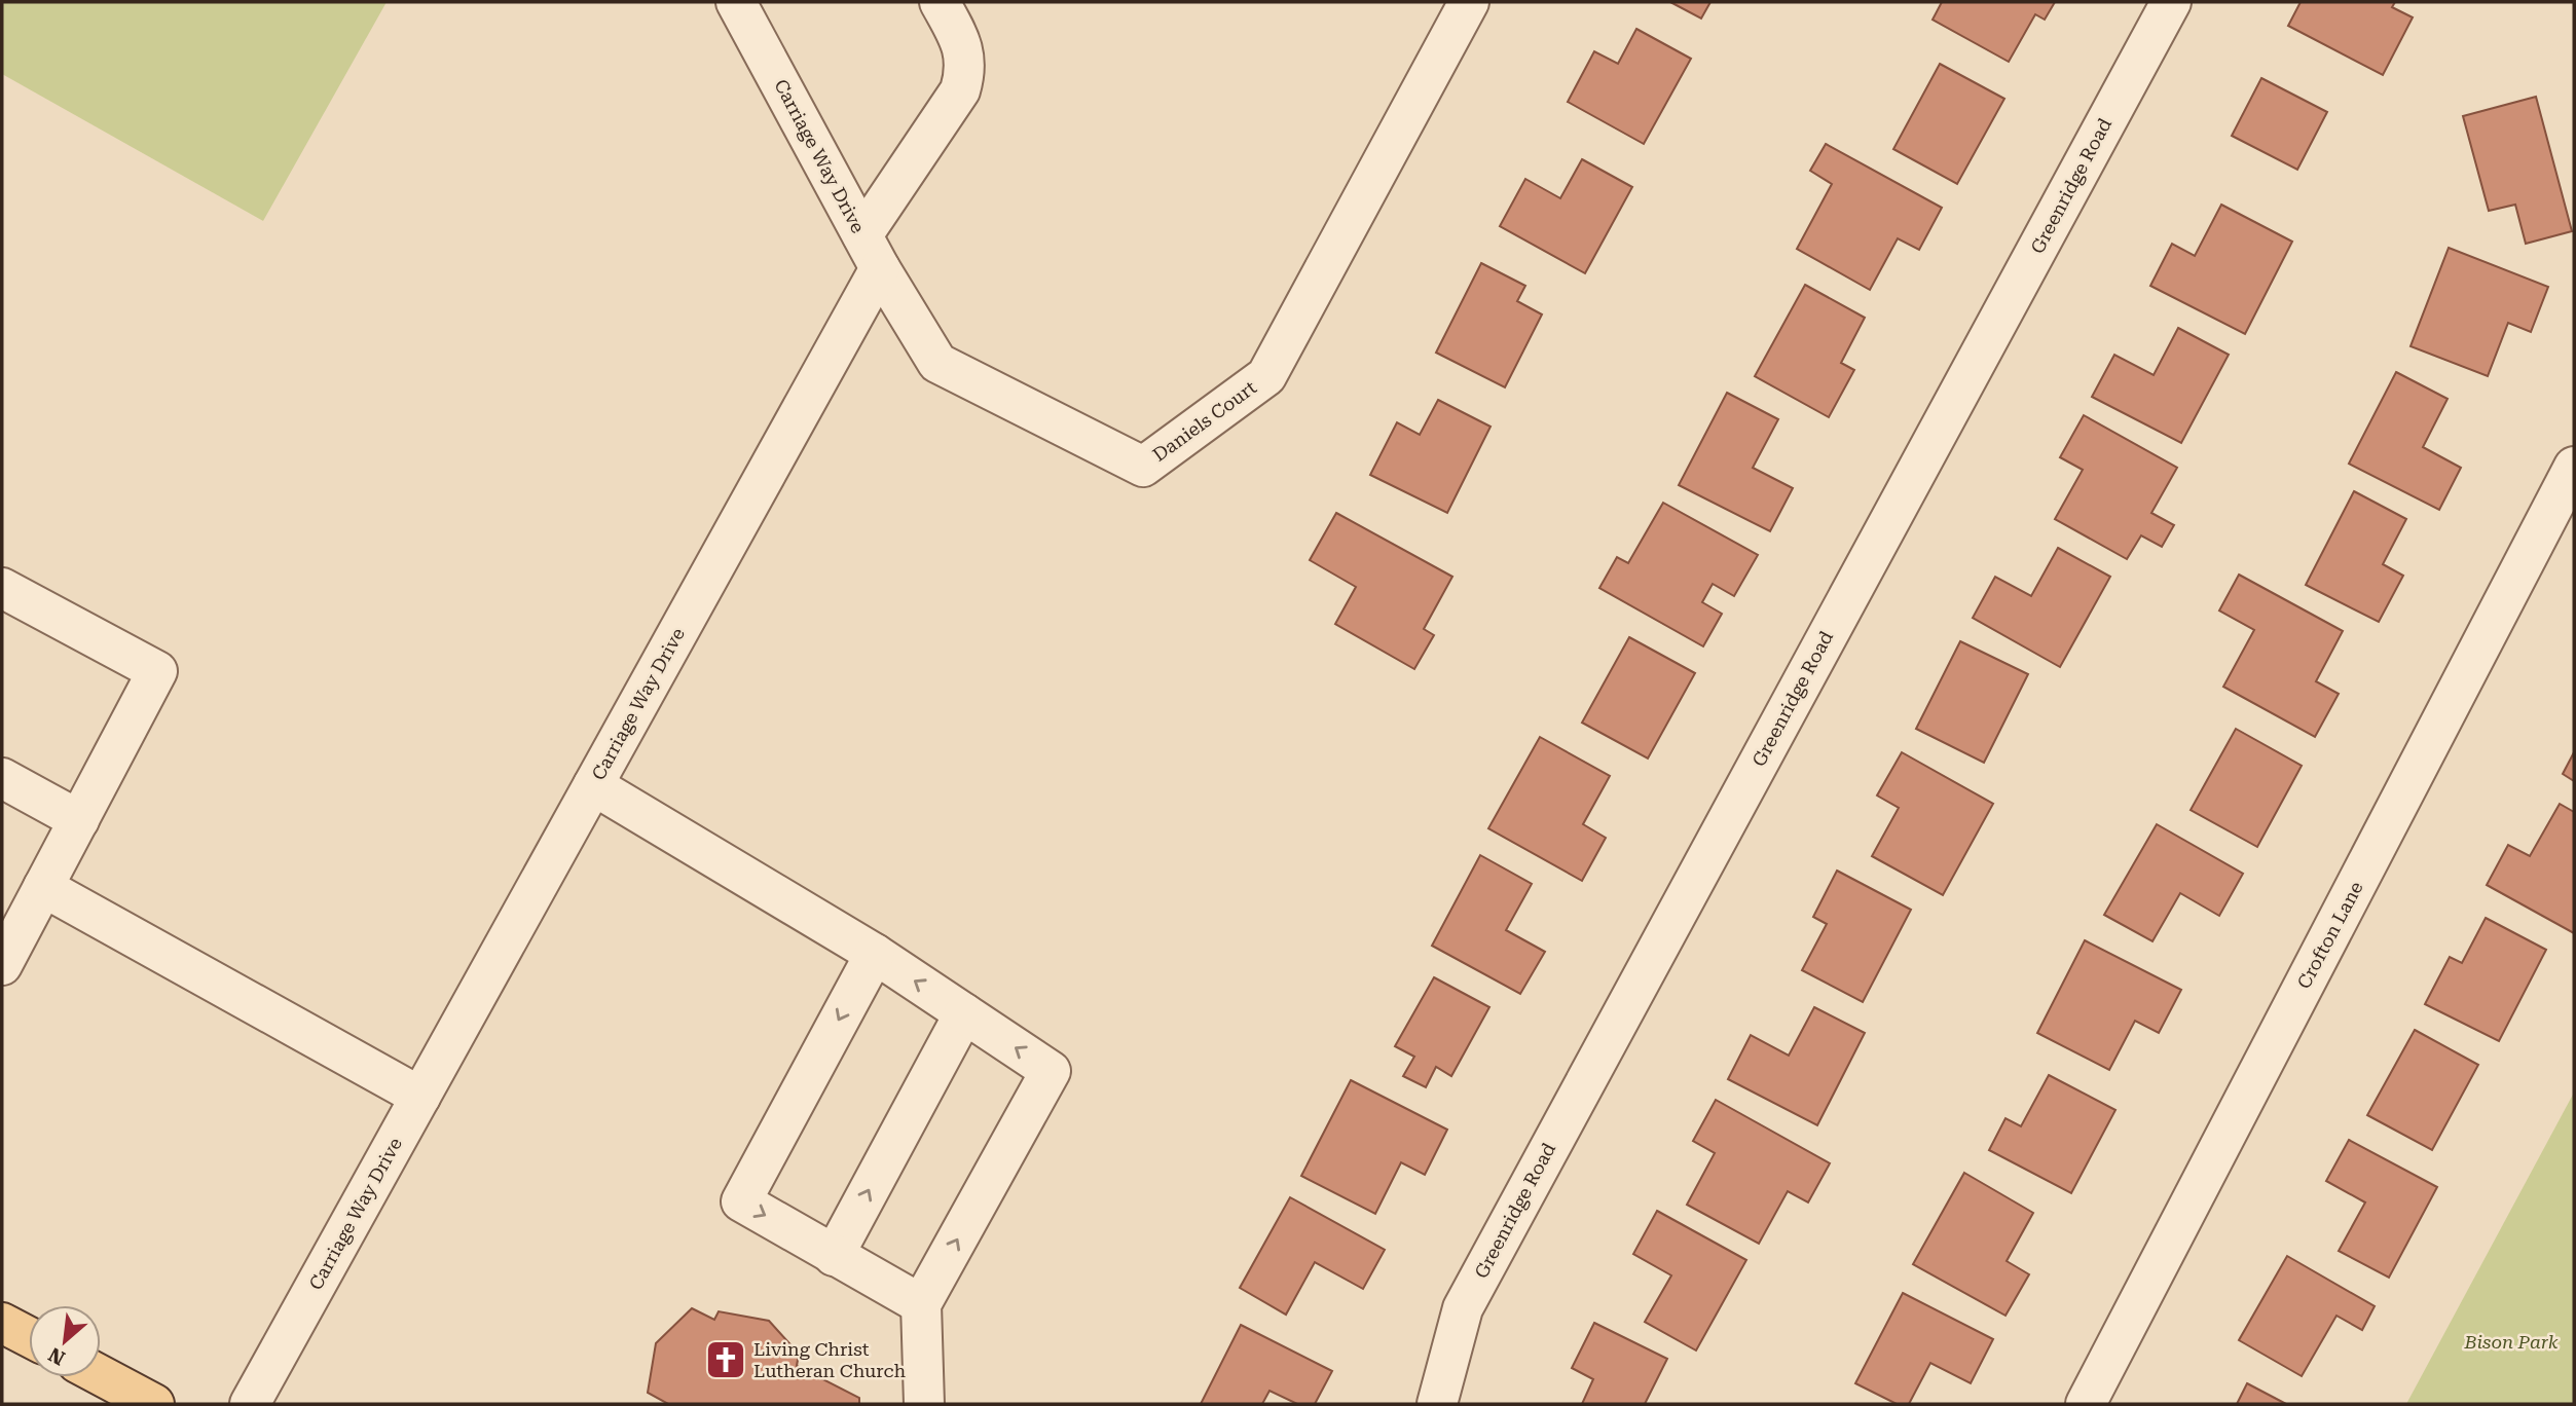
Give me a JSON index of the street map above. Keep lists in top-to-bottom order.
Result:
{
  "streets": {
    "street": [
      "Carriage Way Drive",
      "Greenridge Road",
      "Daniels Court",
      "Crofton Lane"
    ]
  },
  "crossings": [
    ["Carriage Way Drive", "Daniels Court"]
  ],
  "parks": ["Bison Park"],
  "places": {
    "church": ["Living Christ Lutheran Church"]
  },
  "north": "bottom left"
}
